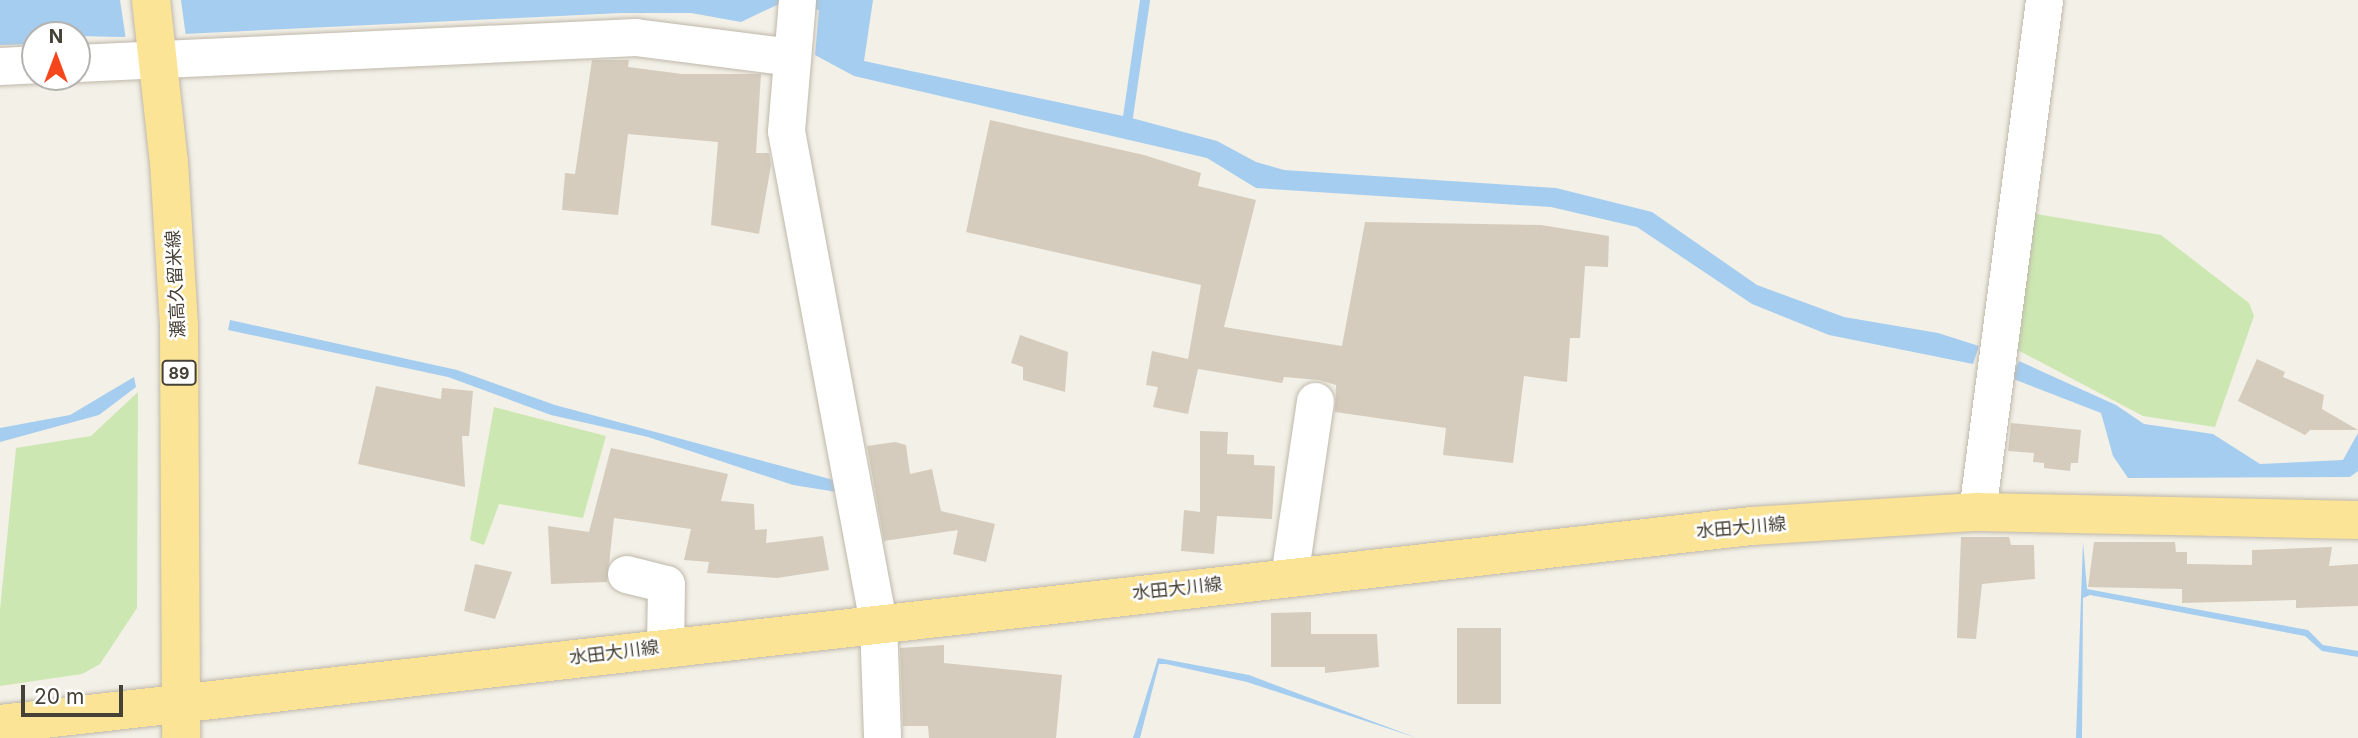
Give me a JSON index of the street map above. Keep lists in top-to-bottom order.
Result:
{
  "streets": {
    "main road": ["瀬高久留米線", "89", "水田大川線"]
  },
  "crossings": [
    ["瀬高久留米線", "水田大川線"]
  ],
  "scale_bar": "20 m",
  "north": "top"
}
